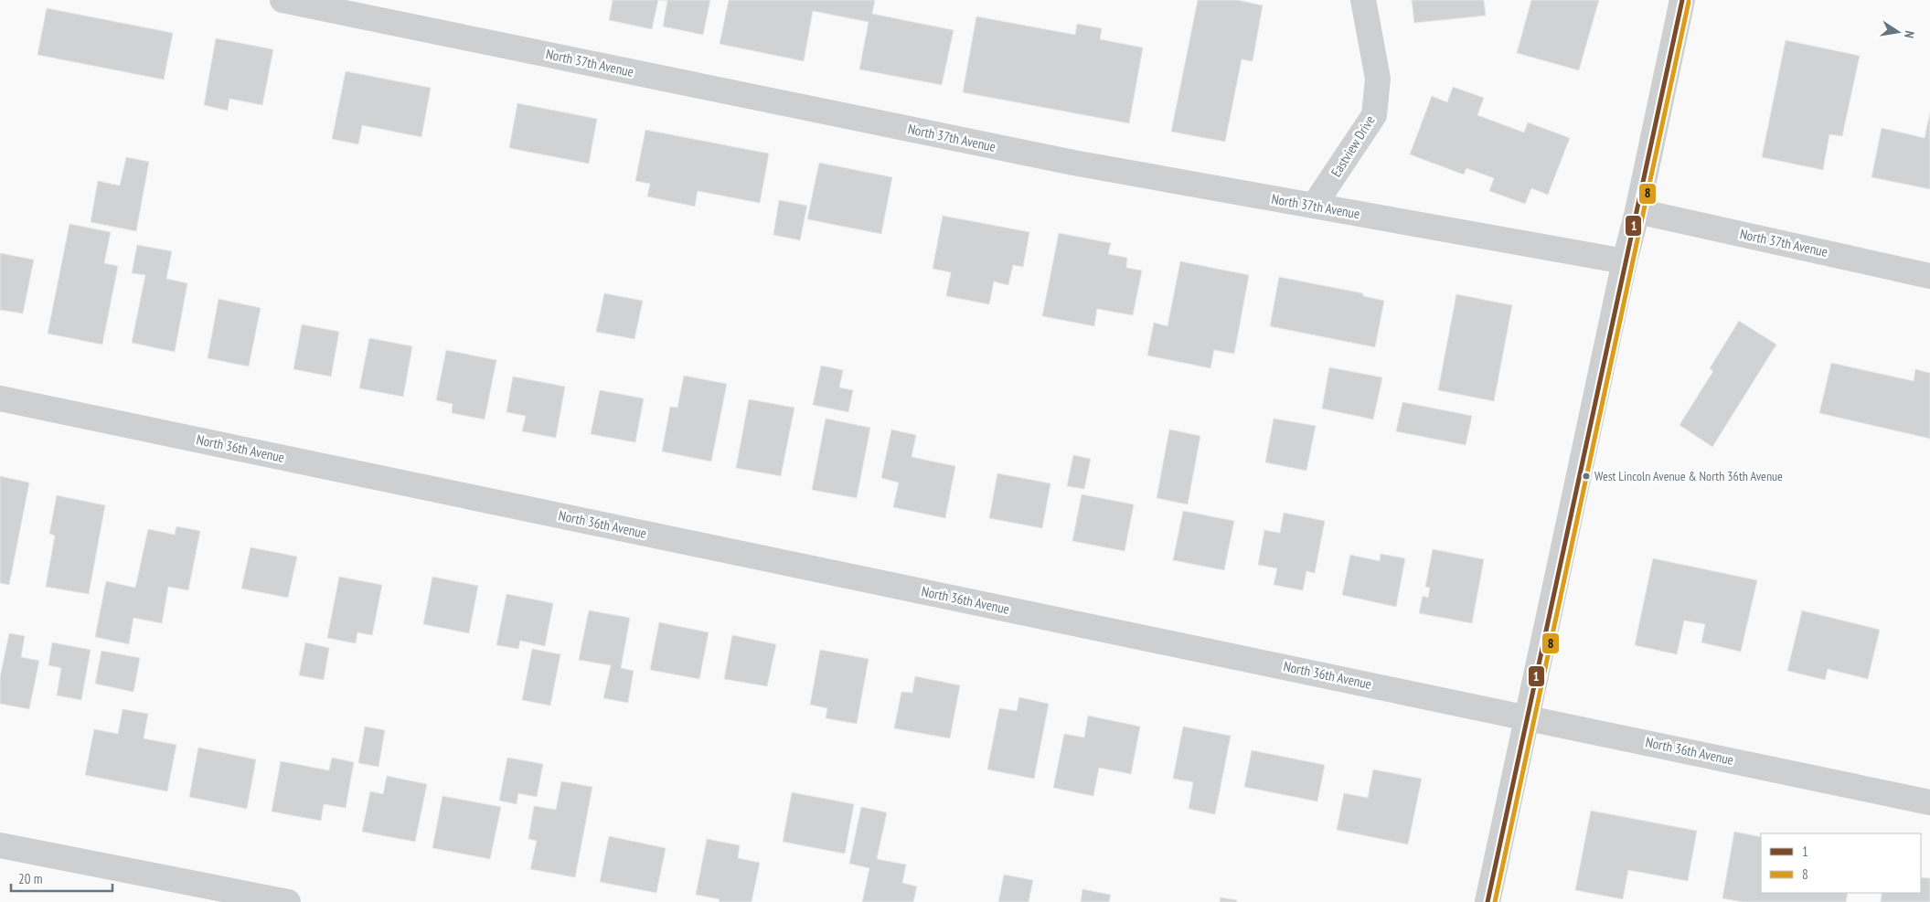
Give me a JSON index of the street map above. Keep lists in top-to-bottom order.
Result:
{
  "streets": {
    "street": ["North 37th Avenue", "Eastview Drive", "North 36th Avenue"]
  },
  "crossings": [
    ["North 37th Avenue", "Eastview Drive"]
  ],
  "places": ["West Lincoln Avenue & North 36th Avenue"],
  "lines": ["transit line 1", "transit line 8"],
  "legend": ["1", "8"],
  "scale_bar": "20 m",
  "north": "right"
}
